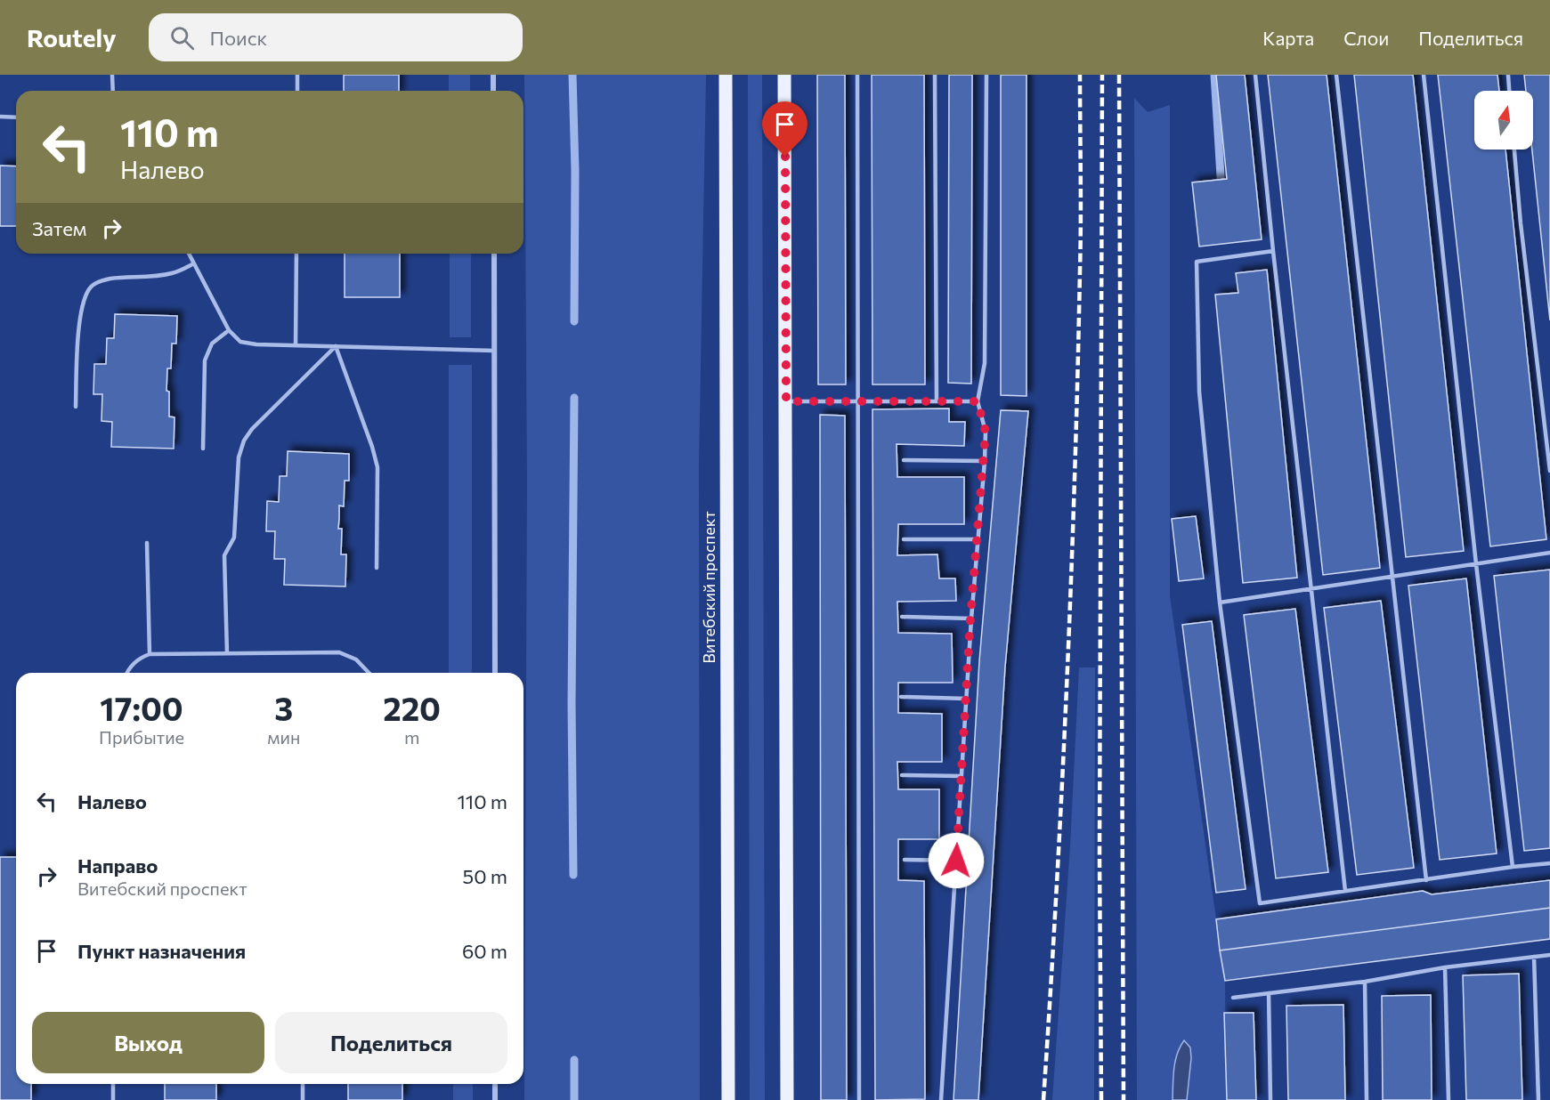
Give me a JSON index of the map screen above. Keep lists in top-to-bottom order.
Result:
{
  "streets": {
    "main road": ["Витебский проспект"]
  },
  "north": "top",
  "page": {
    "header": "Routely",
    "search": "Поиск",
    "nav": ["Карта", "Слои", "Поделиться"],
    "turn": ["110 m", "Налево"],
    "then": "Затем",
    "eta": [
      "17:00",
      "Прибытие",
      "3",
      "мин",
      "220",
      "m"
    ],
    "list": [
      {
        "name": "Налево",
        "value": "110 m"
      },
      {
        "name": "Направо",
        "note": "Витебский проспект",
        "value": "50 m"
      },
      {
        "name": "Пункт назначения",
        "value": "60 m"
      }
    ],
    "buttons": ["Выход", "Поделиться"]
  }
}
